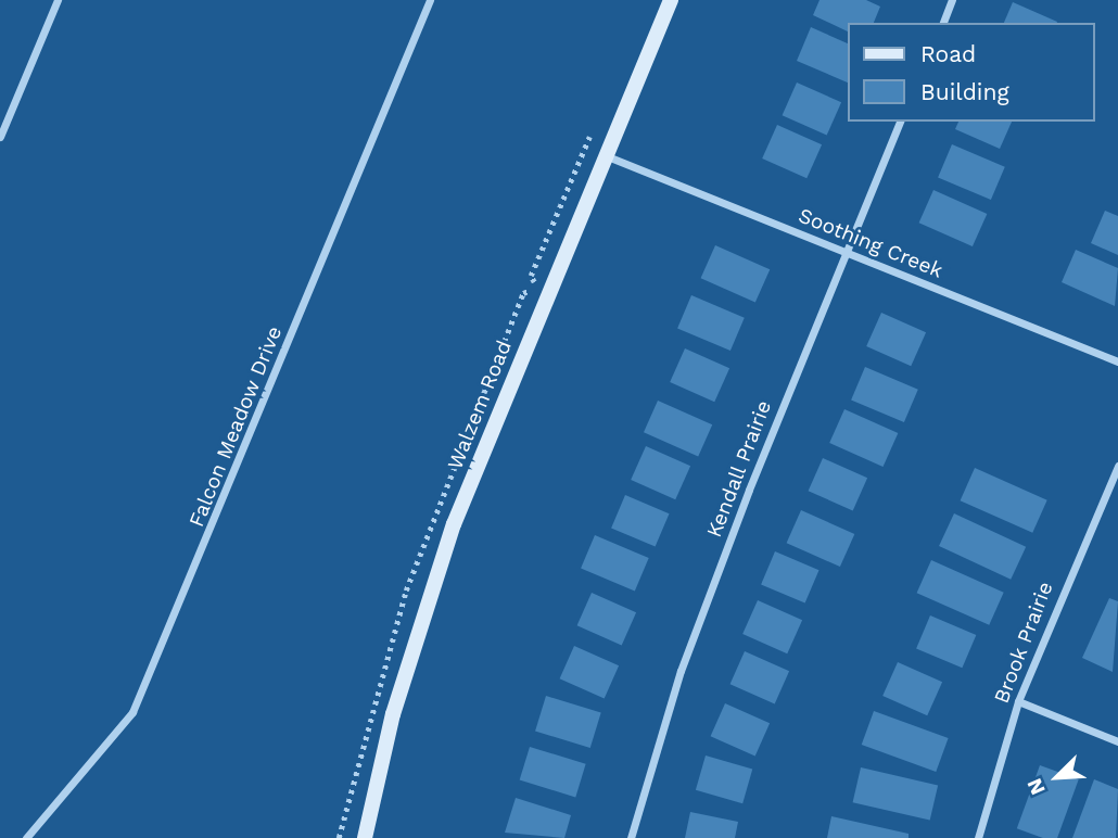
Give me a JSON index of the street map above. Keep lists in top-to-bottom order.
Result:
{
  "streets": {
    "street": [
      "Soothing Creek",
      "Walzem Road",
      "Falcon Meadow Drive",
      "Kendall Prairie",
      "Brook Prairie"
    ]
  },
  "crossings": [
    ["Soothing Creek", "Walzem Road"],
    ["Soothing Creek", "Kendall Prairie"]
  ],
  "legend": ["Road", "Building"],
  "north": "bottom left"
}
